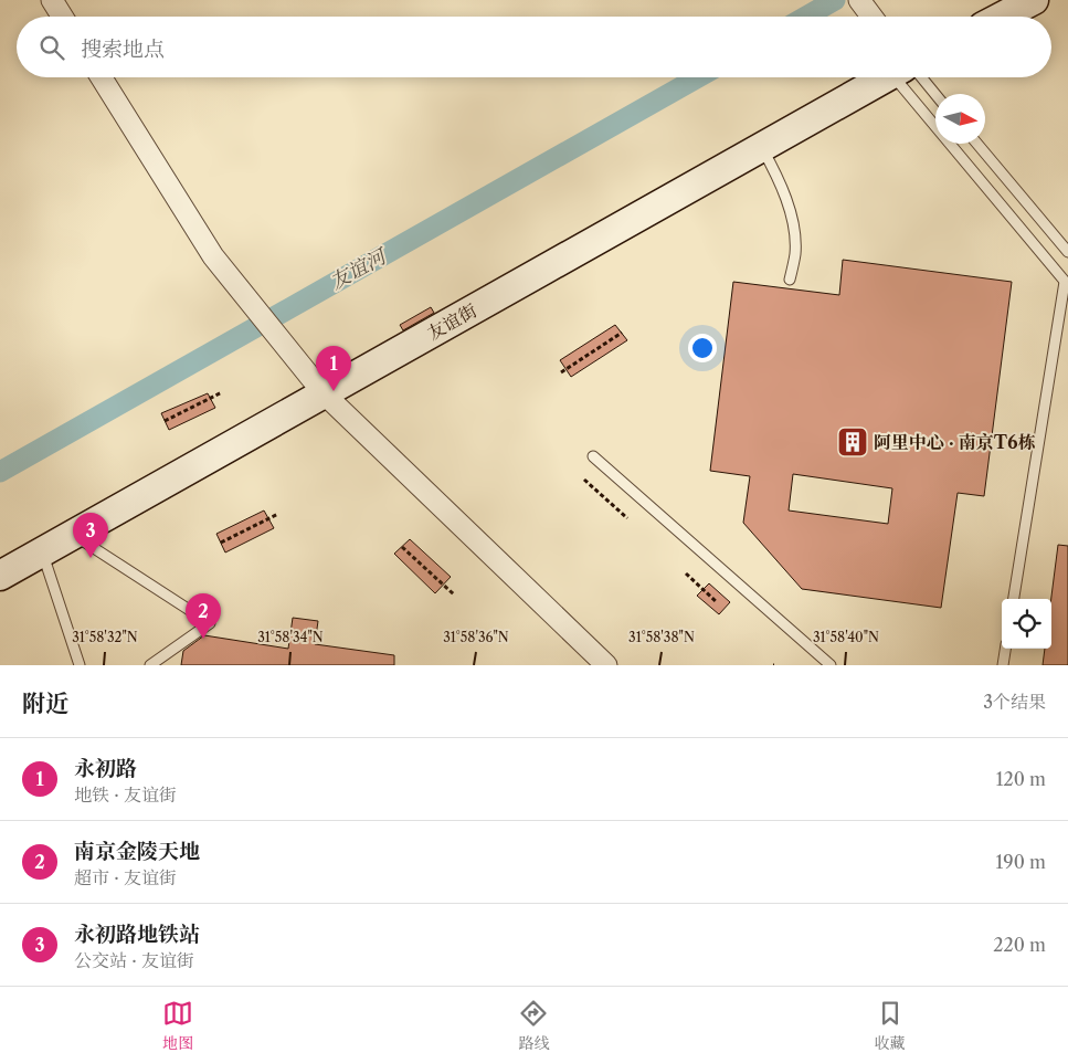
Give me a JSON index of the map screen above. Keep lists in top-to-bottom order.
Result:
{
  "streets": {
    "street": ["友谊街"]
  },
  "water": ["友谊河"],
  "places": {
    "building": ["阿里中心 · 南京T6栋"]
  },
  "north": "right",
  "page": {
    "search": "搜索地点",
    "pins": ["1", "3", "2"],
    "heading": ["附近", "3个结果"],
    "list": [
      {
        "mark": "1",
        "name": "永初路",
        "note": "地铁 · 友谊街",
        "value": "120 m"
      },
      {
        "mark": "2",
        "name": "南京金陵天地",
        "note": "超市 · 友谊街",
        "value": "190 m"
      },
      {
        "mark": "3",
        "name": "永初路地铁站",
        "note": "公交站 · 友谊街",
        "value": "220 m"
      }
    ],
    "nav": ["地图", "路线", "收藏"]
  },
  "coordinates": [
    "31°58'32\"N",
    "31°58'34\"N",
    "31°58'36\"N",
    "31°58'38\"N",
    "31°58'40\"N"
  ]
}
